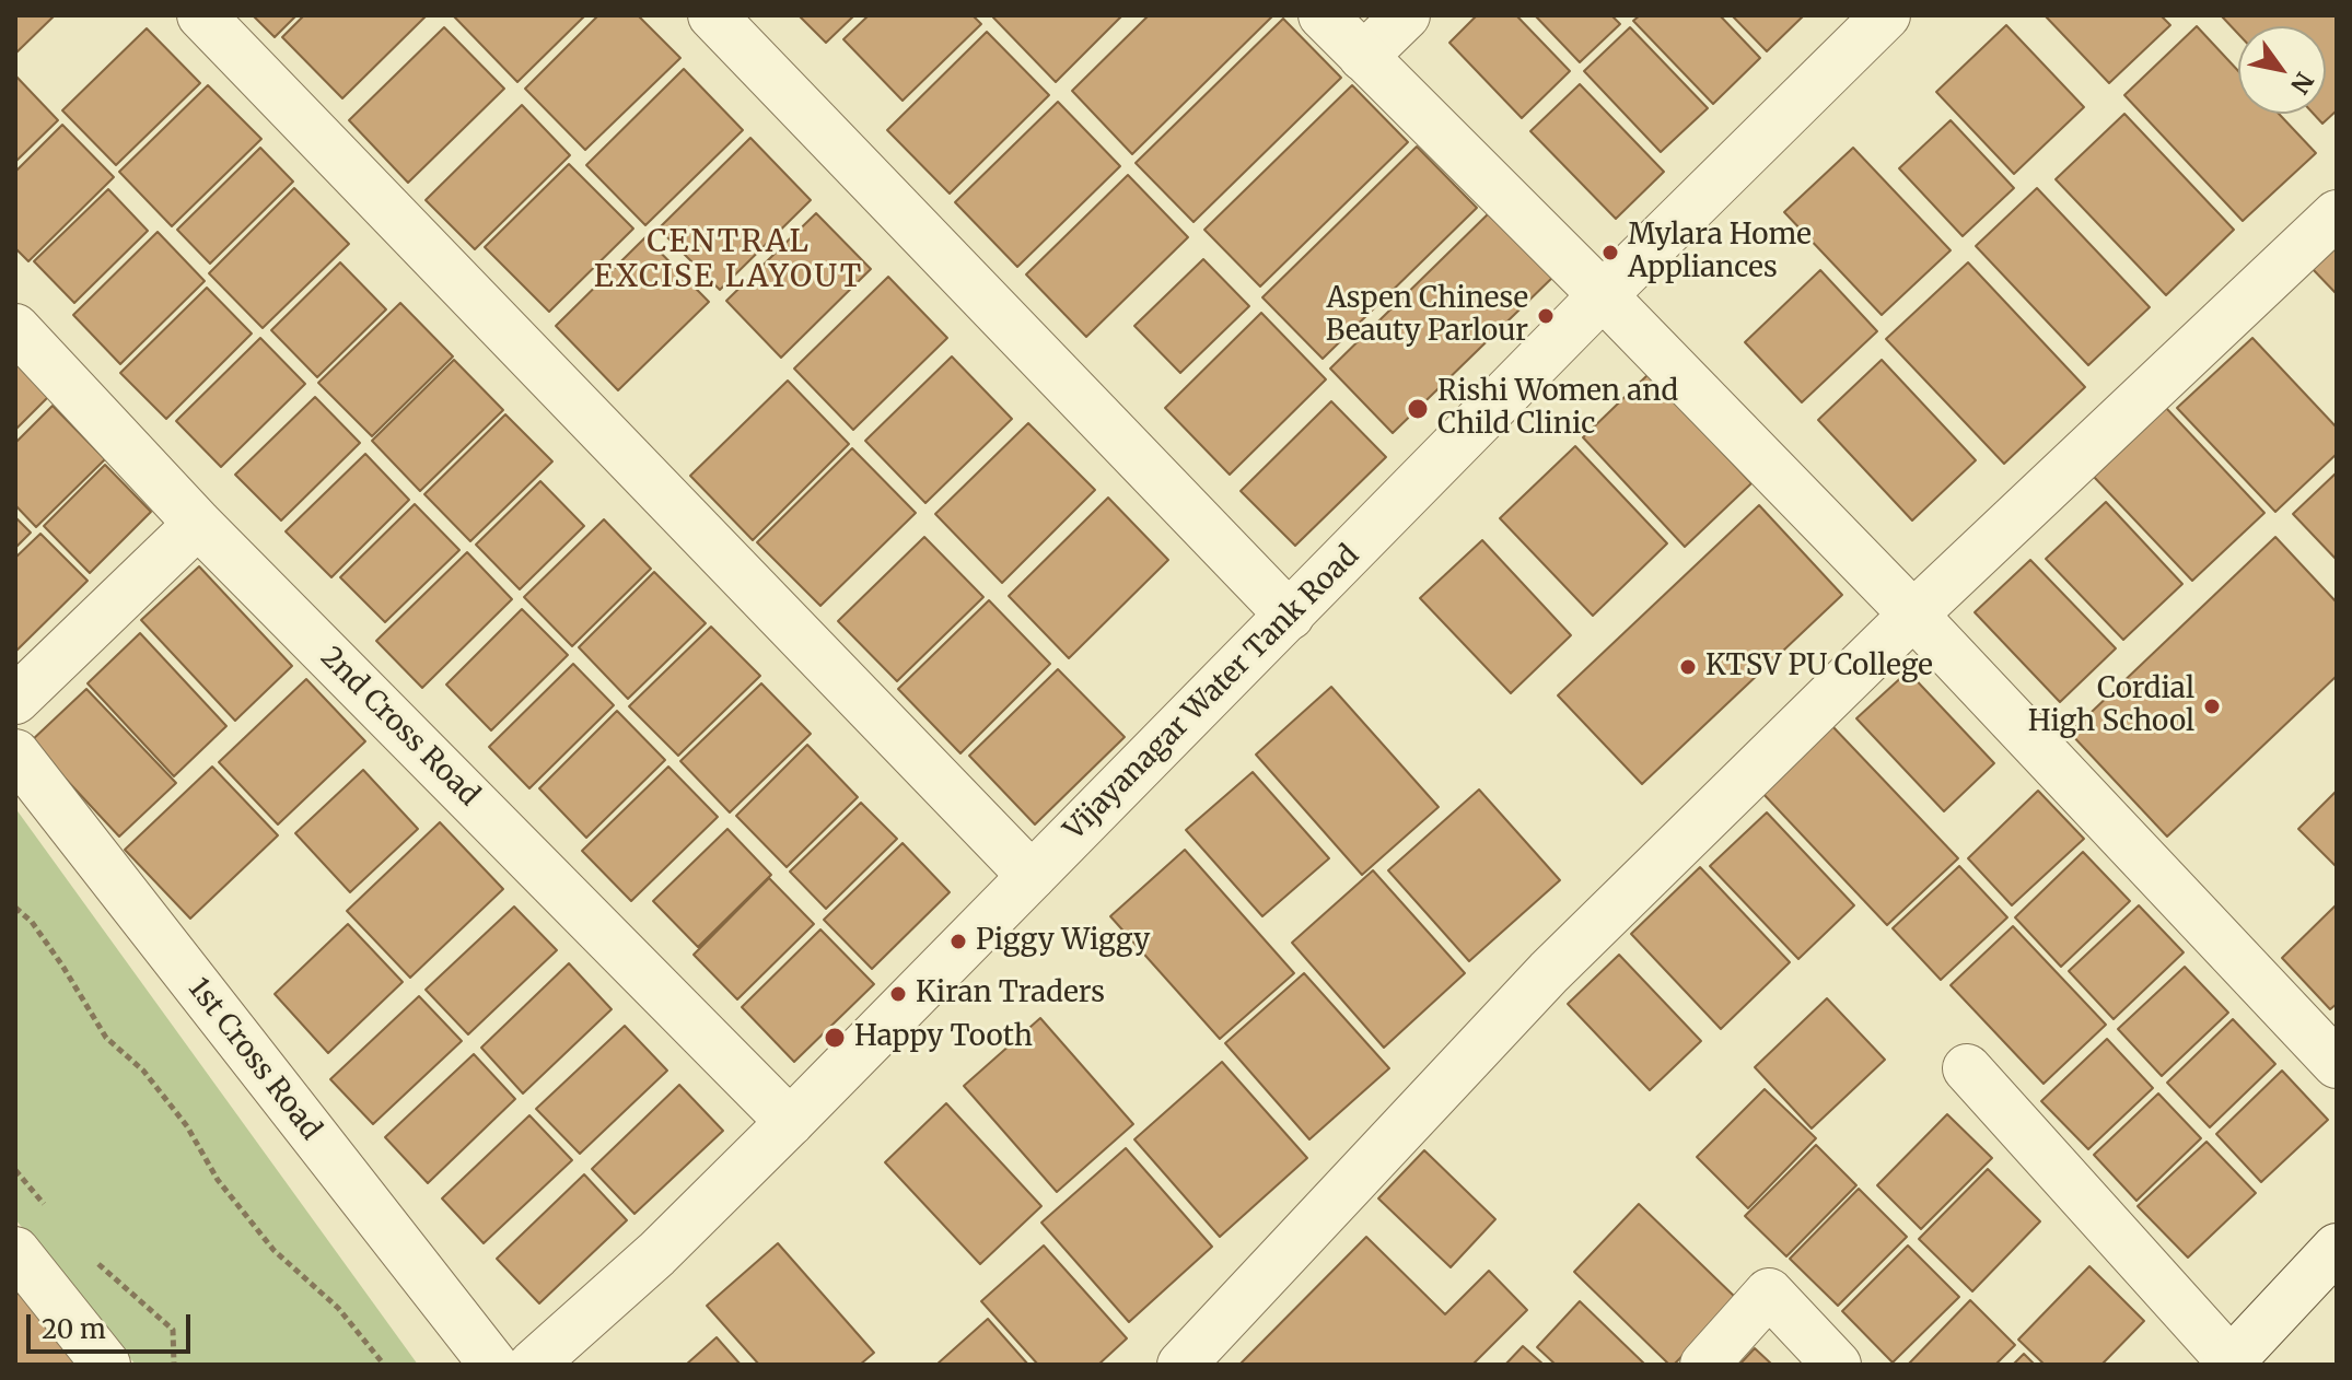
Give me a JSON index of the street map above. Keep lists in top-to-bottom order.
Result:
{
  "streets": {
    "street": ["Vijayanagar Water Tank Road", "2nd Cross Road", "1st Cross Road"]
  },
  "crossings": [
    ["Vijayanagar Water Tank Road", "2nd Cross Road"]
  ],
  "districts": ["CENTRAL EXCISE LAYOUT"],
  "places": [
    "Mylara Home Appliances",
    "Aspen Chinese Beauty Parlour",
    "Rishi Women and Child Clinic",
    "KTSV PU College",
    "Cordial High School",
    "Piggy Wiggy",
    "Kiran Traders",
    "Happy Tooth"
  ],
  "scale_bar": "20 m",
  "north": "bottom right"
}
